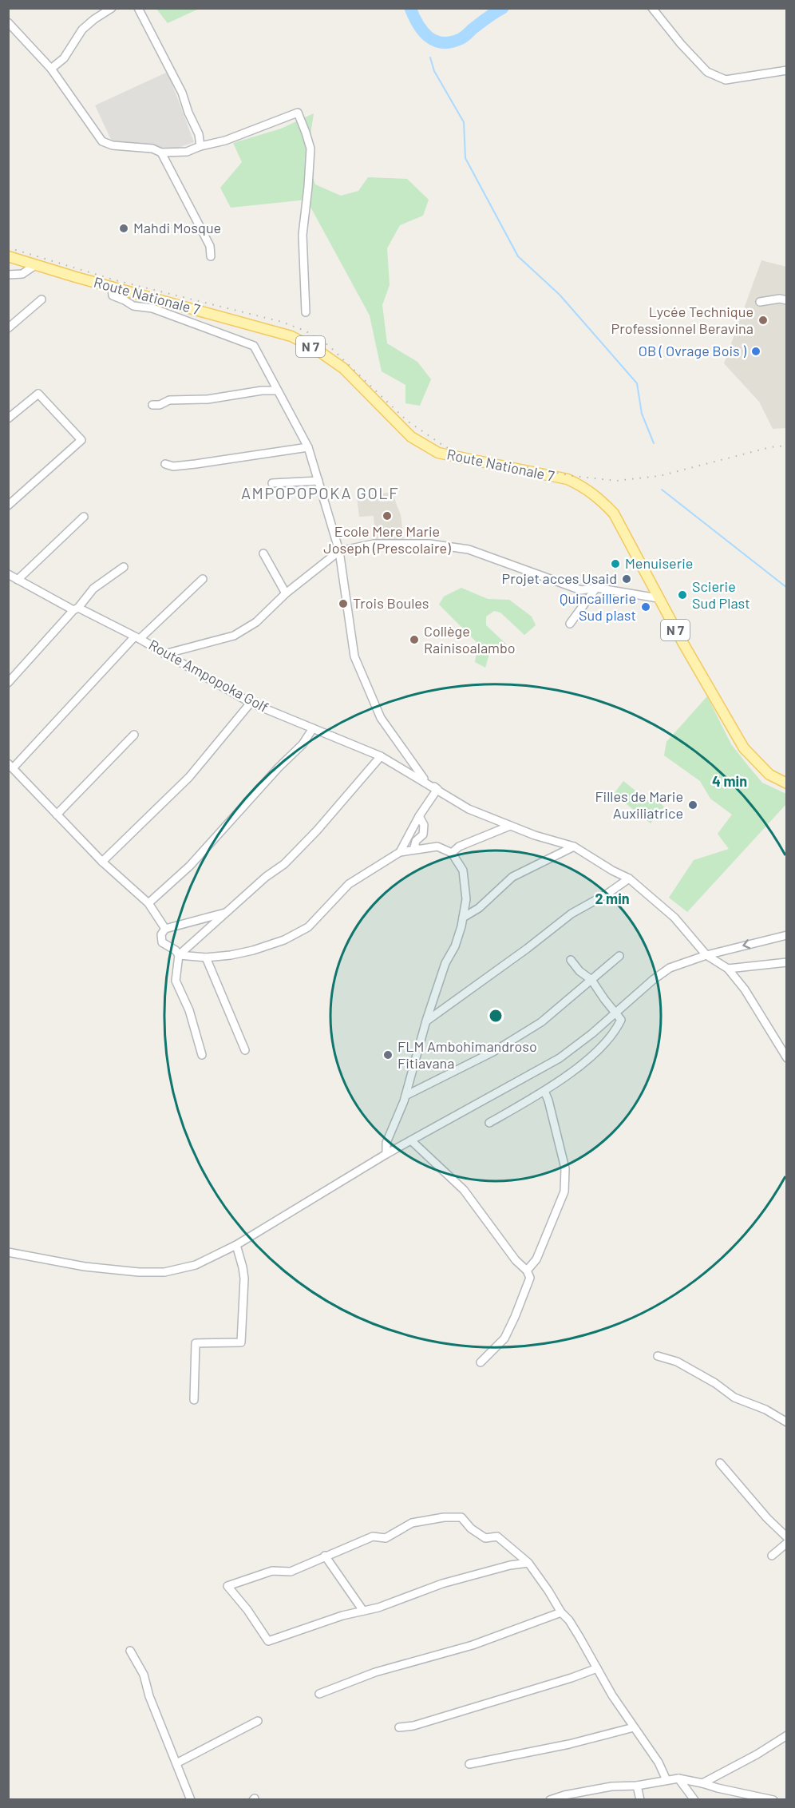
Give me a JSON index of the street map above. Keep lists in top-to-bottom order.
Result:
{
  "streets": {
    "main road": ["Route Nationale 7", "N 7"],
    "street": ["Route Ampopoka Golf"]
  },
  "districts": ["AMPOPOPOKA GOLF"],
  "places": [
    "Mahdi Mosque",
    "Lycée Technique Professionnel Beravina",
    "OB ( Ovrage Bois )",
    "Ecole Mere Marie Joseph (Prescolaire)",
    "Menuiserie",
    "Projet acces Usaid",
    "Scierie Sud Plast",
    "Trois Boules",
    "Quincaillerie Sud plast",
    "Collège Rainisoalambo",
    "Filles de Marie Auxiliatrice",
    "FLM Ambohimandroso Fitiavana"
  ],
  "rings": ["4 min", "2 min"]
}
